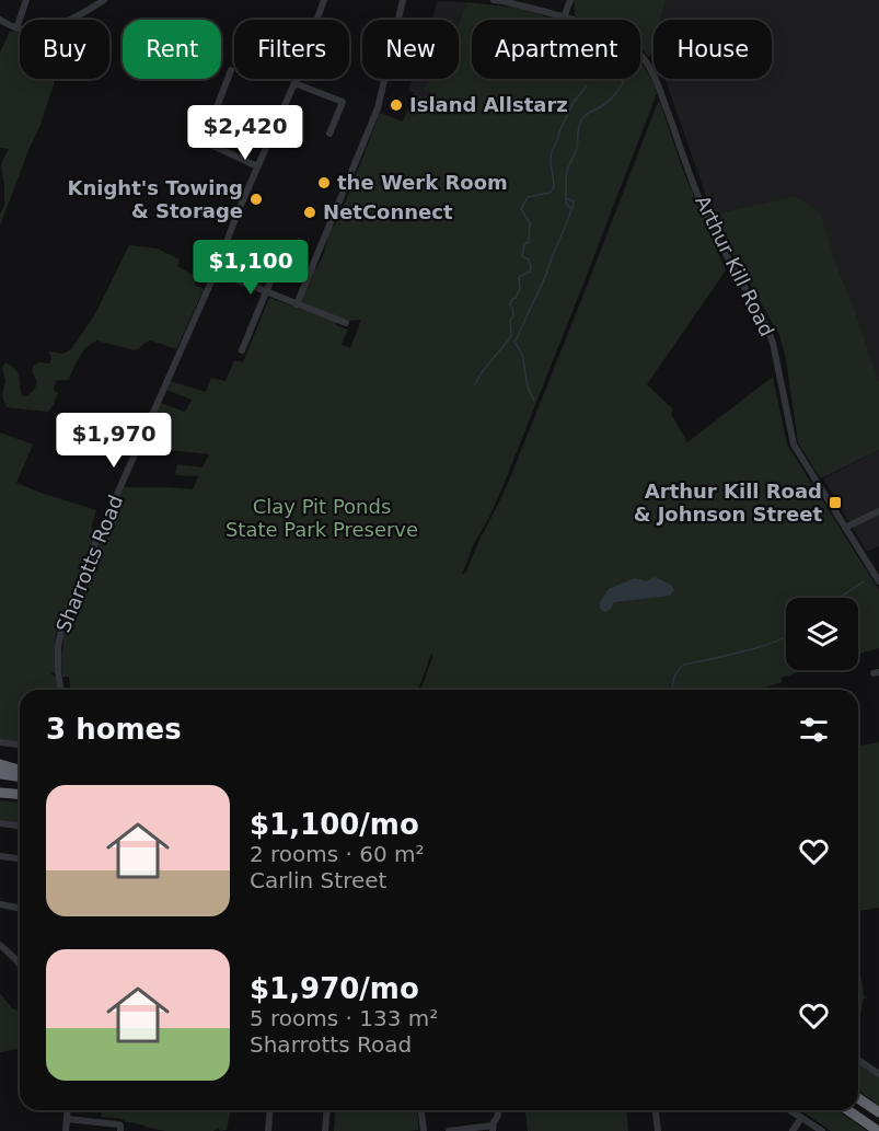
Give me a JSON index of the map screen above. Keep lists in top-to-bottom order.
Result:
{
  "streets": {
    "street": ["Arthur Kill Road", "Sharrotts Road"]
  },
  "parks": ["Clay Pit Ponds State Park Preserve"],
  "places": {
    "other": [
      "Island Allstarz",
      "the Werk Room",
      "Knight's Towing & Storage",
      "NetConnect"
    ],
    "transit": ["Arthur Kill Road & Johnson Street"]
  },
  "page": {
    "chip": [
      "Buy",
      "Rent",
      "Filters",
      "New",
      "Apartment",
      "House"
    ],
    "price": ["$2,420", "$1,100", "$1,970"],
    "heading": "3 homes",
    "list": [
      {
        "name": "$1,100/mo",
        "note": "2 rooms · 60 m² · Carlin Street"
      },
      {
        "name": "$1,970/mo",
        "note": "5 rooms · 133 m² · Sharrotts Road"
      }
    ]
  }
}
